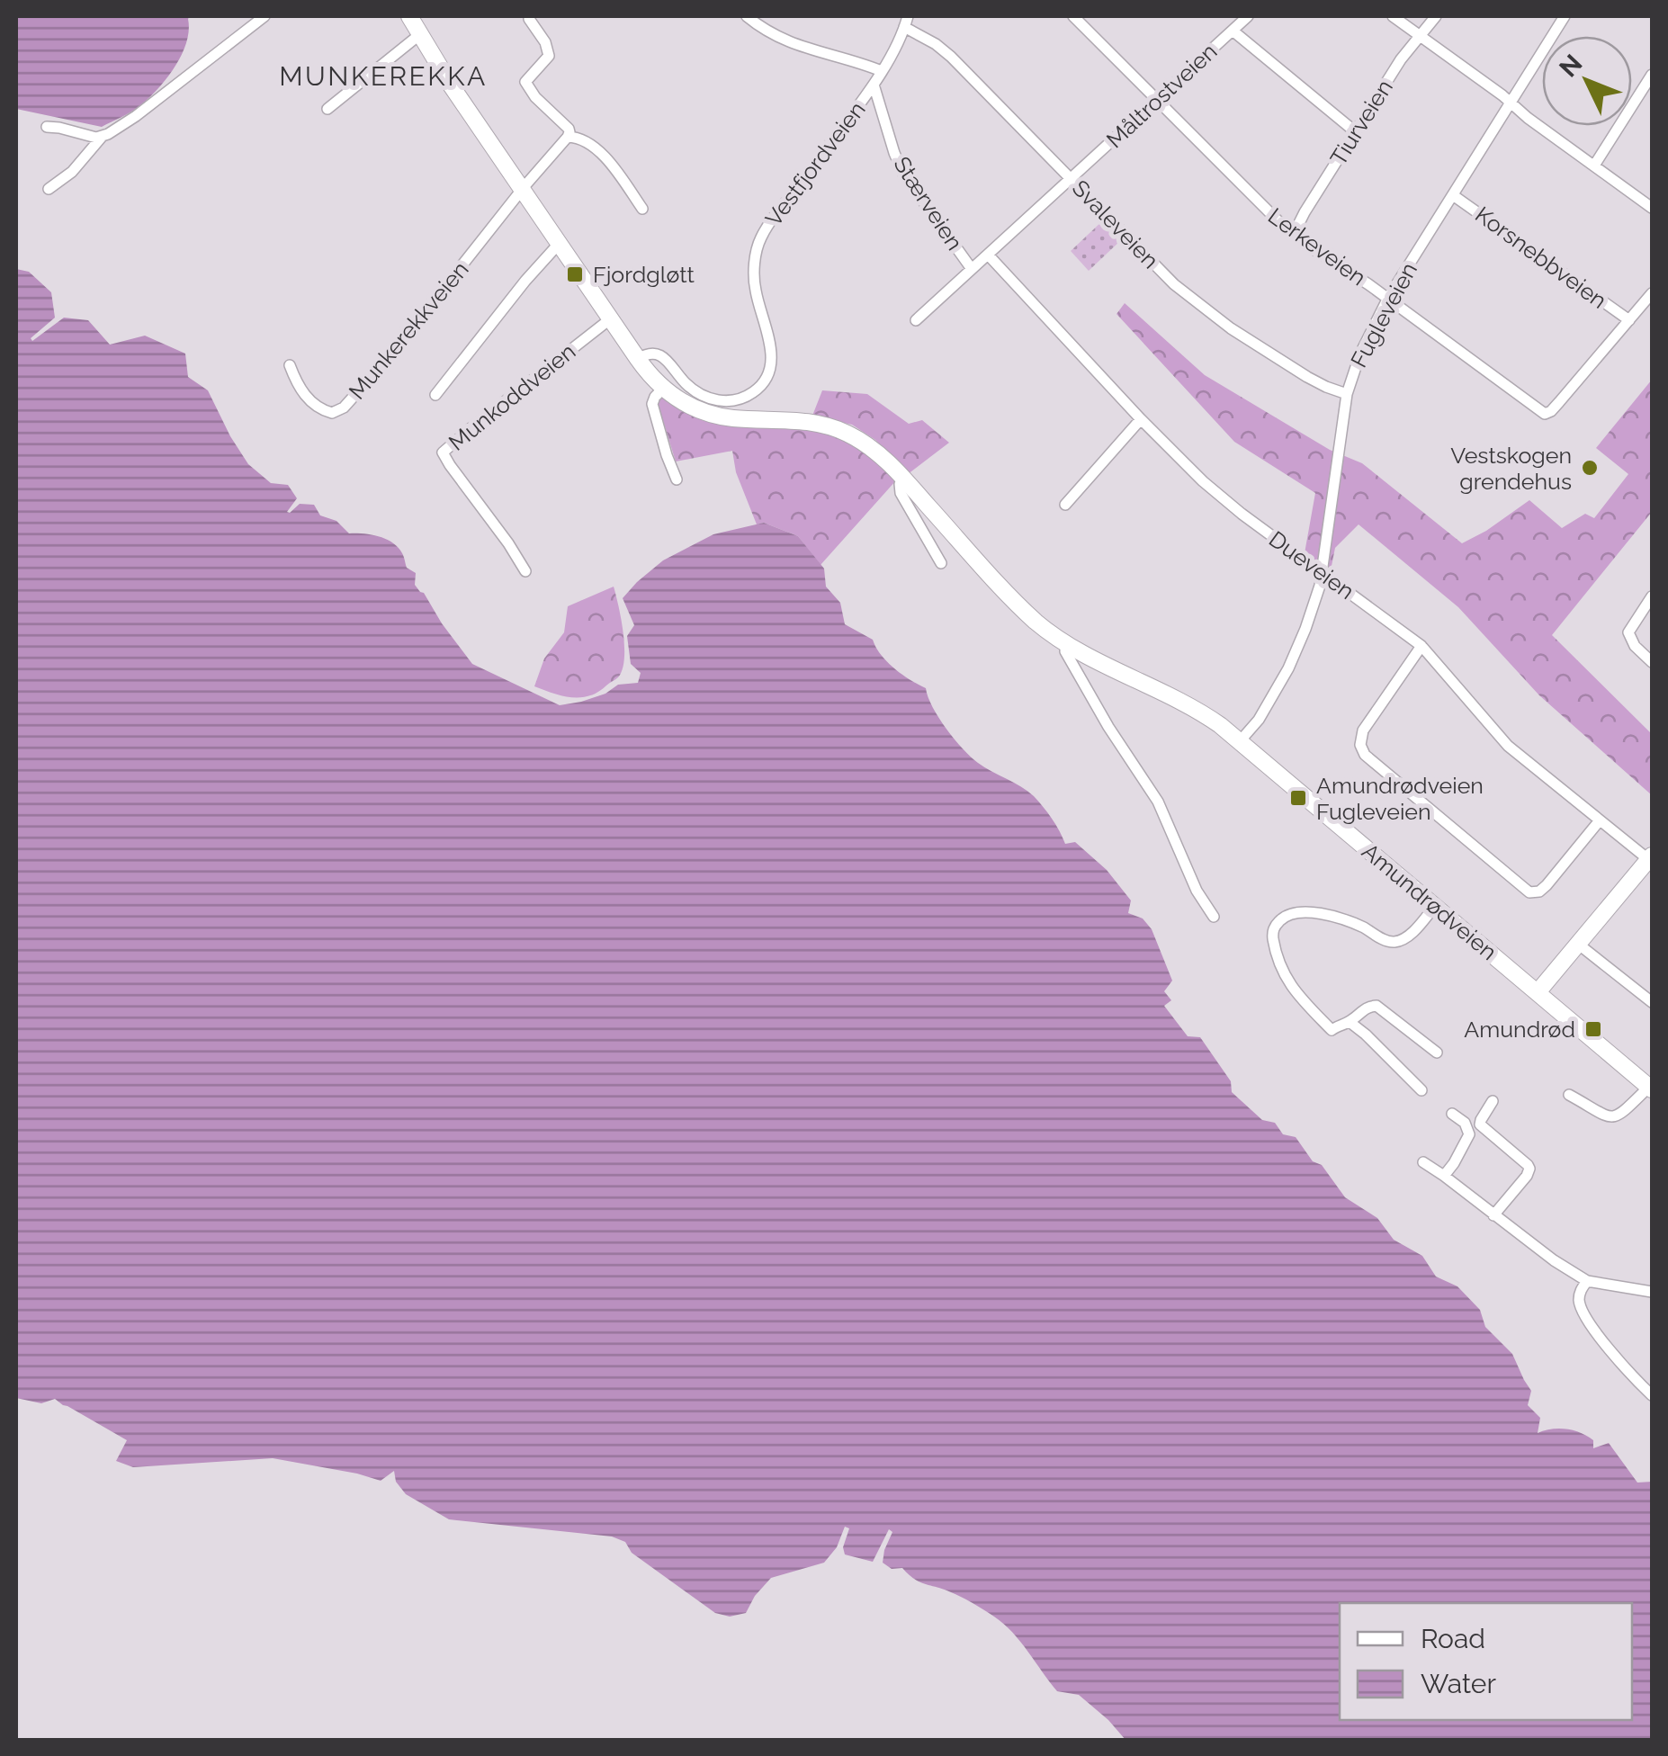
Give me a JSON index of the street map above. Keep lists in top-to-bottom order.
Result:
{
  "streets": {
    "main road": ["Amundrødveien"],
    "street": [
      "Måltrostveien",
      "Tiurveien",
      "Vestfjordveien",
      "Stærveien",
      "Svaleveien",
      "Lerkeveien",
      "Korsnebbveien",
      "Fugleveien",
      "Munkerekkveien",
      "Munkoddveien",
      "Dueveien"
    ]
  },
  "crossings": [
    ["Måltrostveien", "Stærveien"],
    ["Måltrostveien", "Svaleveien"],
    ["Måltrostveien", "Lerkeveien"],
    ["Måltrostveien", "Dueveien"],
    ["Tiurveien", "Lerkeveien"],
    ["Vestfjordveien", "Stærveien"],
    ["Vestfjordveien", "Svaleveien"],
    ["Vestfjordveien", "Amundrødveien"],
    ["Svaleveien", "Fugleveien"],
    ["Lerkeveien", "Korsnebbveien"],
    ["Lerkeveien", "Fugleveien"],
    ["Korsnebbveien", "Fugleveien"],
    ["Fugleveien", "Dueveien"],
    ["Fugleveien", "Amundrødveien"]
  ],
  "districts": ["MUNKEREKKA"],
  "places": {
    "transit": ["Fjordgløtt", "Amundrødveien Fugleveien", "Amundrød"],
    "other": ["Vestskogen grendehus"]
  },
  "legend": ["Road", "Water"],
  "north": "top left"
}
